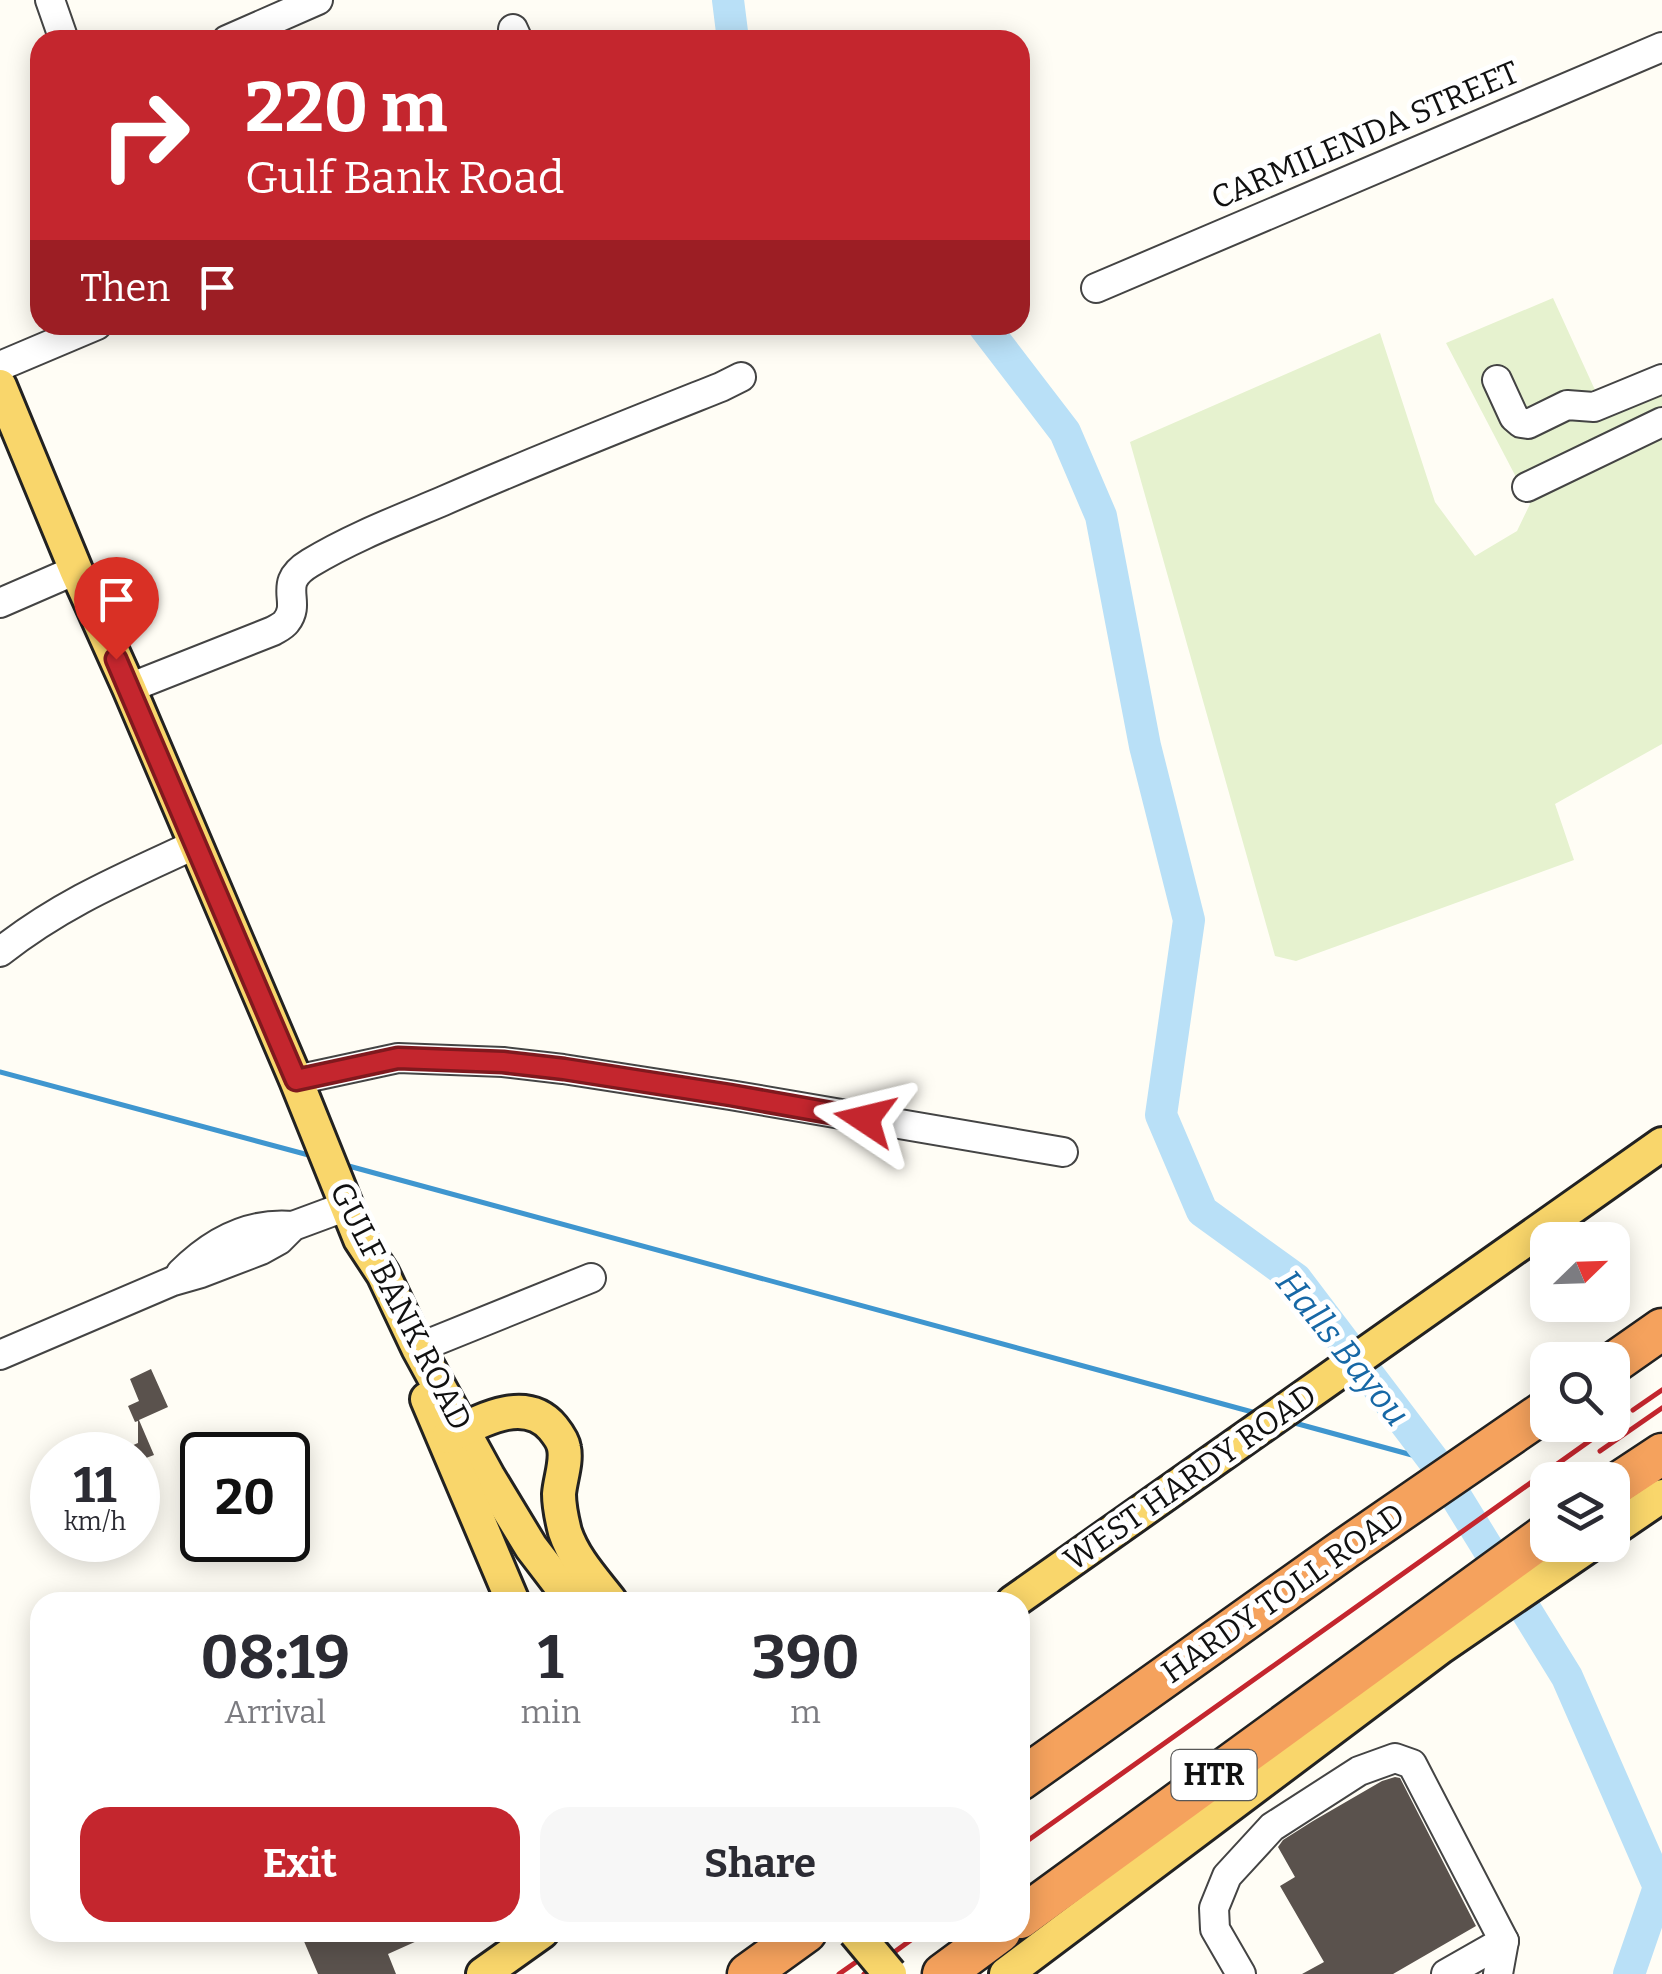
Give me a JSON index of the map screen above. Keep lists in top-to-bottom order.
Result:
{
  "streets": {
    "highway": ["HARDY TOLL ROAD", "HTR"],
    "main road": ["GULF BANK ROAD", "WEST HARDY ROAD"],
    "street": ["CARMILENDA STREET"]
  },
  "water": ["Halls Bayou"],
  "north": "top right",
  "page": {
    "turn": ["220 m", "Gulf Bank Road"],
    "then": "Then",
    "speed": "11 km/h",
    "limit": "20",
    "eta": [
      "08:19",
      "Arrival",
      "1",
      "min",
      "390",
      "m"
    ],
    "buttons": ["Exit", "Share"]
  }
}
